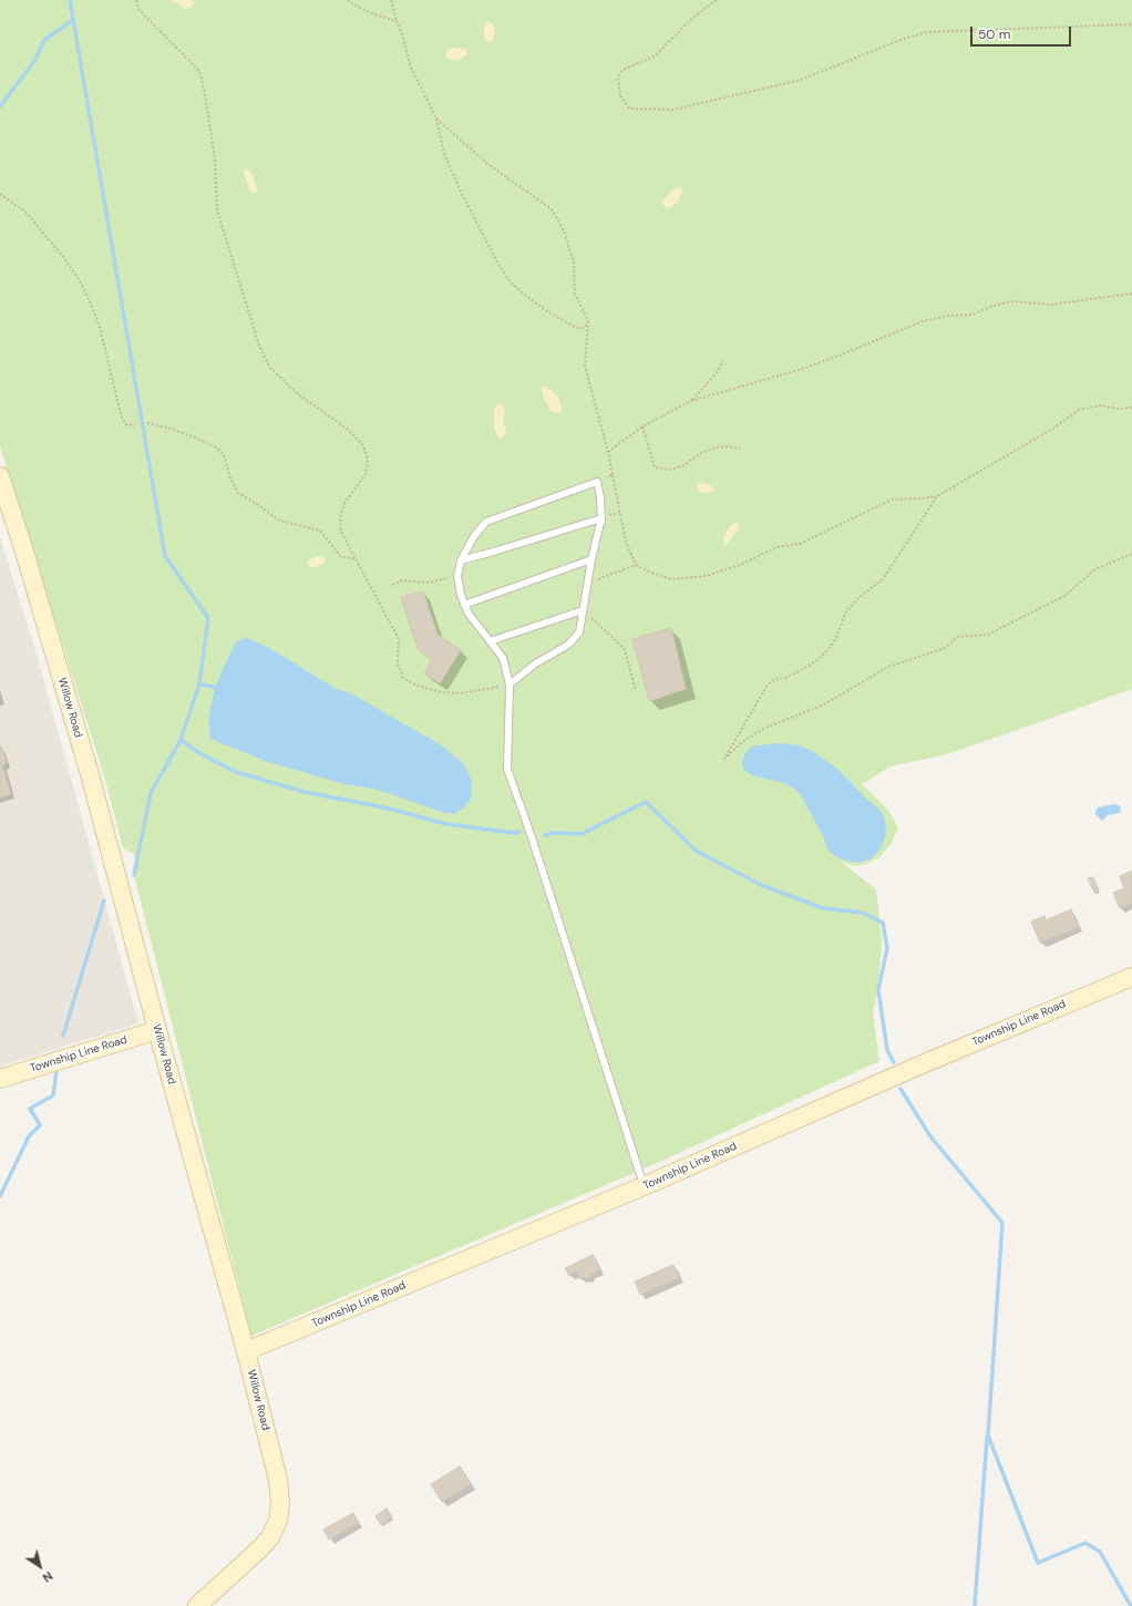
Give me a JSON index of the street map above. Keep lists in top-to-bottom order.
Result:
{
  "streets": {
    "street": ["Willow Road", "Township Line Road"]
  },
  "crossings": [
    ["Willow Road", "Township Line Road"]
  ],
  "scale_bar": "50 m",
  "north": "bottom right"
}
